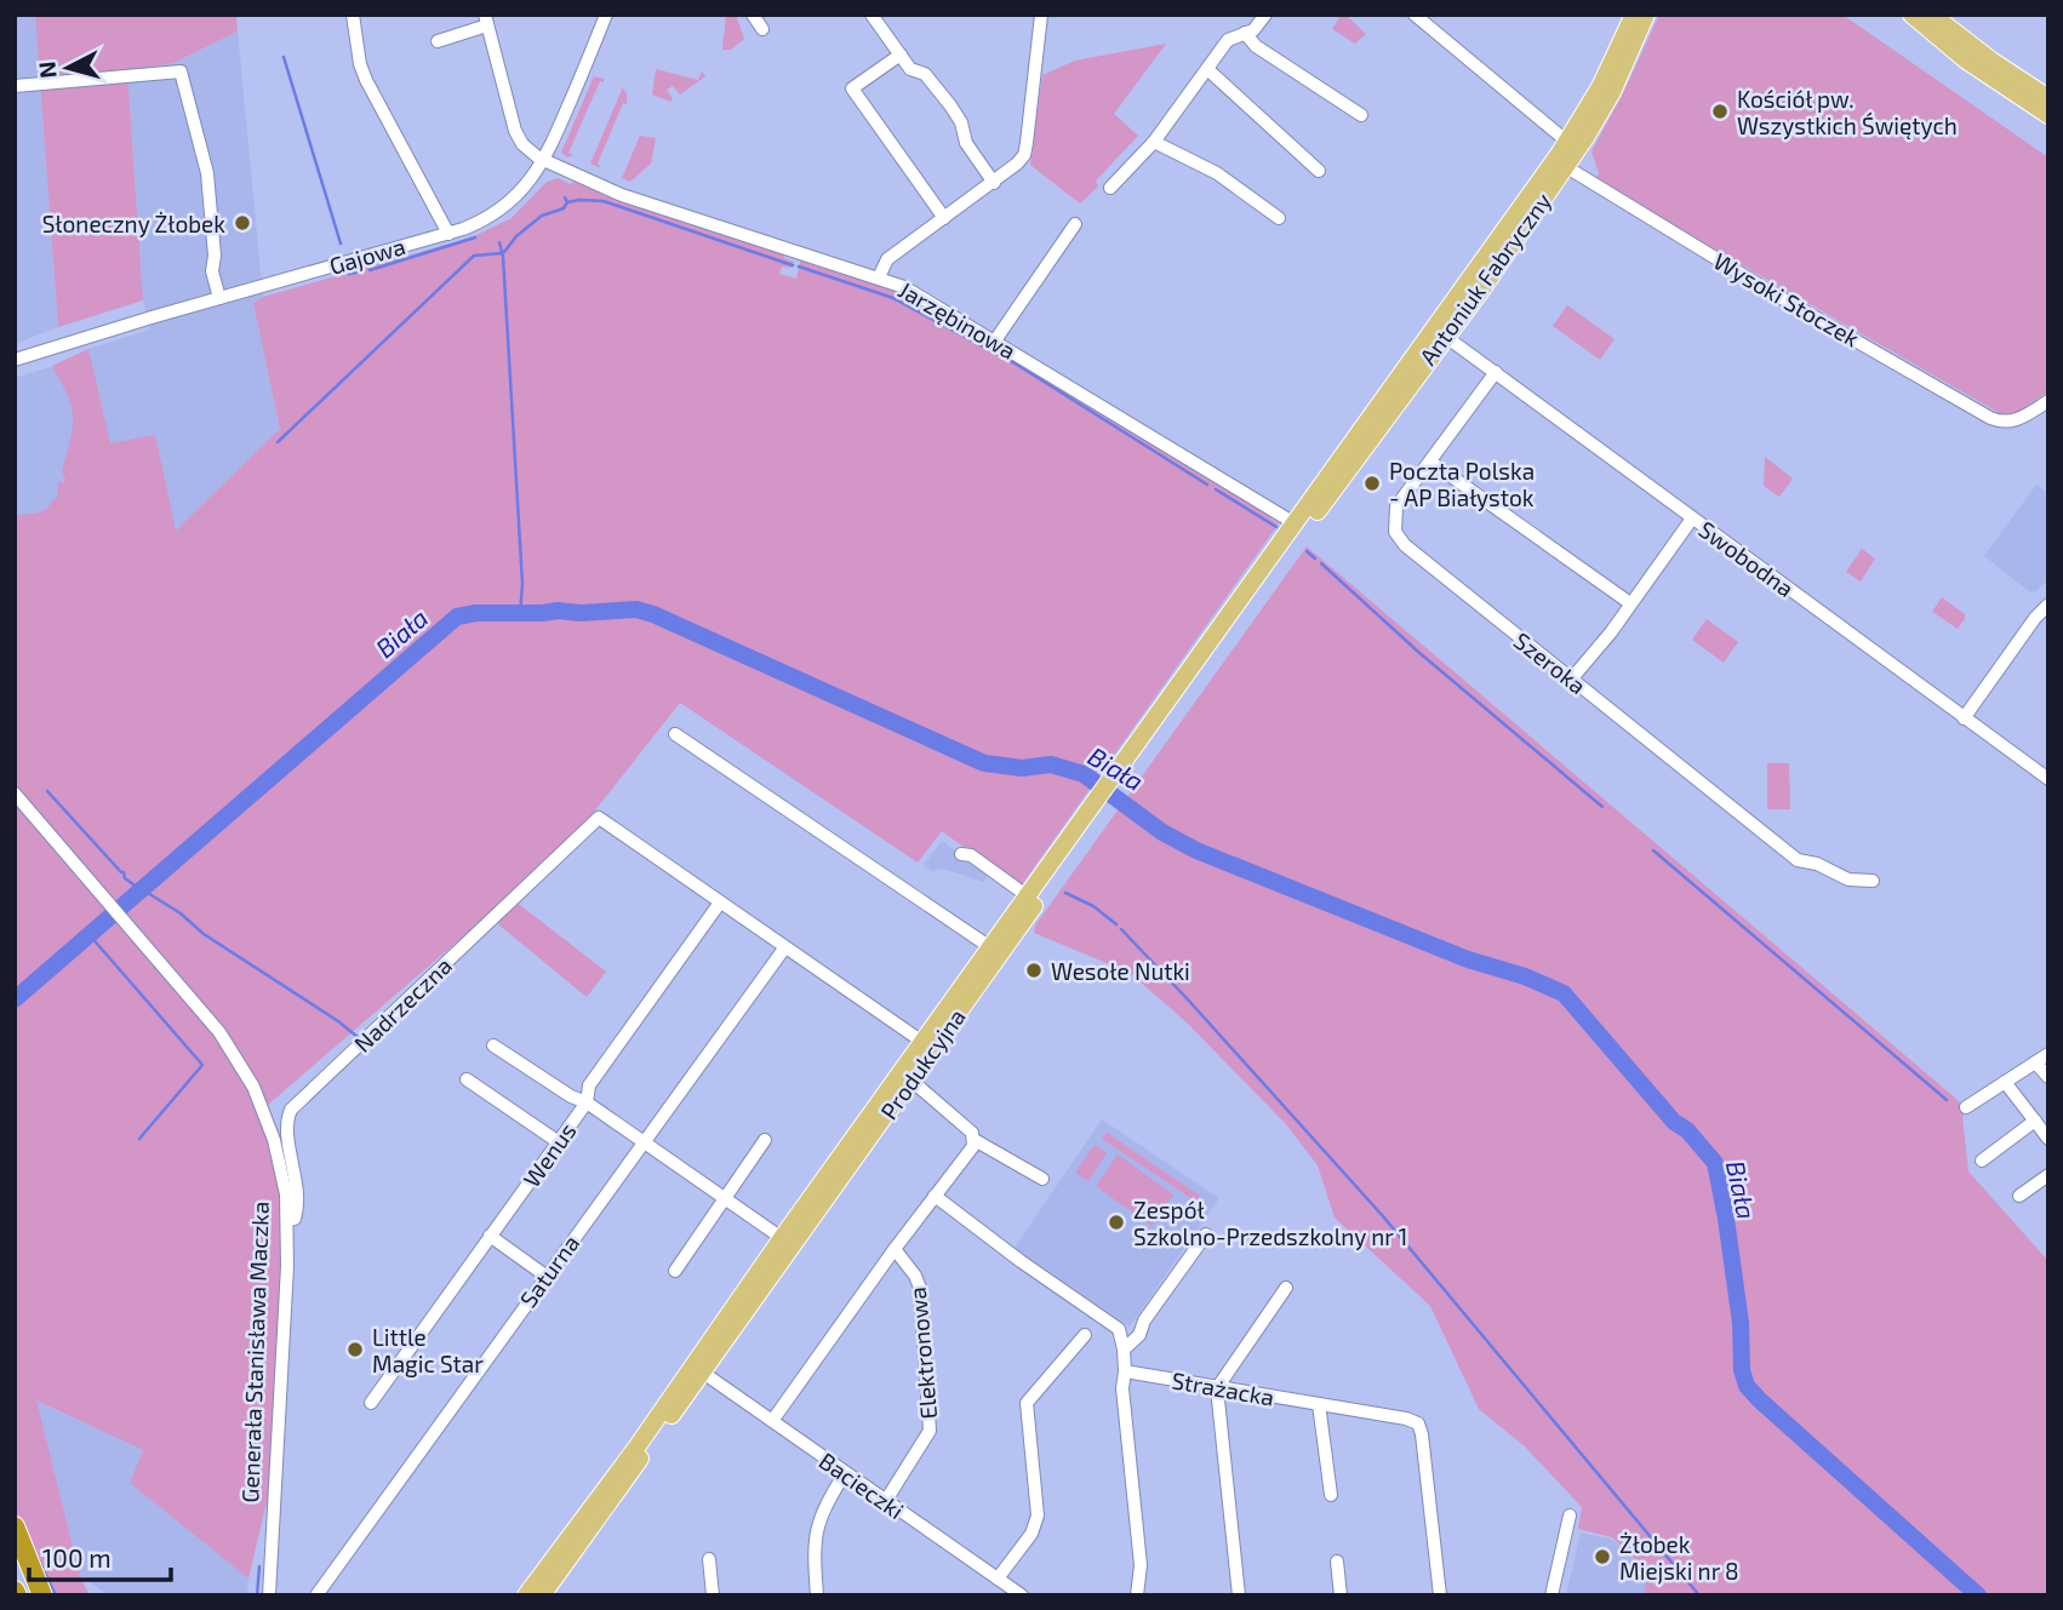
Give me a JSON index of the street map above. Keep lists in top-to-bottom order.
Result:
{
  "streets": {
    "main road": ["Antoniuk Fabryczny", "Produkcyjna"],
    "street": [
      "Gajowa",
      "Wysoki Stoczek",
      "Jarzębinowa",
      "Swobodna",
      "Szeroka",
      "Nadrzeczna",
      "Wenus",
      "Saturna",
      "Generała Stanisława Maczka",
      "Elektronowa",
      "Strażacka",
      "Bacieczki"
    ]
  },
  "crossings": [
    ["Gajowa", "Jarzębinowa"],
    ["Antoniuk Fabryczny", "Wysoki Stoczek"],
    ["Antoniuk Fabryczny", "Jarzębinowa"],
    ["Antoniuk Fabryczny", "Swobodna"],
    ["Antoniuk Fabryczny", "Produkcyjna"],
    ["Jarzębinowa", "Produkcyjna"],
    ["Swobodna", "Szeroka"],
    ["Nadrzeczna", "Wenus"],
    ["Nadrzeczna", "Generała Stanisława Maczka"],
    ["Produkcyjna", "Bacieczki"],
    ["Elektronowa", "Bacieczki"]
  ],
  "water": ["Biała"],
  "places": [
    "Kościół pw. Wszystkich Świętych",
    "Słoneczny Żłobek",
    "Poczta Polska - AP Białystok",
    "Wesołe Nutki",
    "Zespół Szkolno-Przedszkolny nr 1",
    "Little Magic Star",
    "Żłobek Miejski nr 8"
  ],
  "scale_bar": "100 m",
  "north": "left"
}
